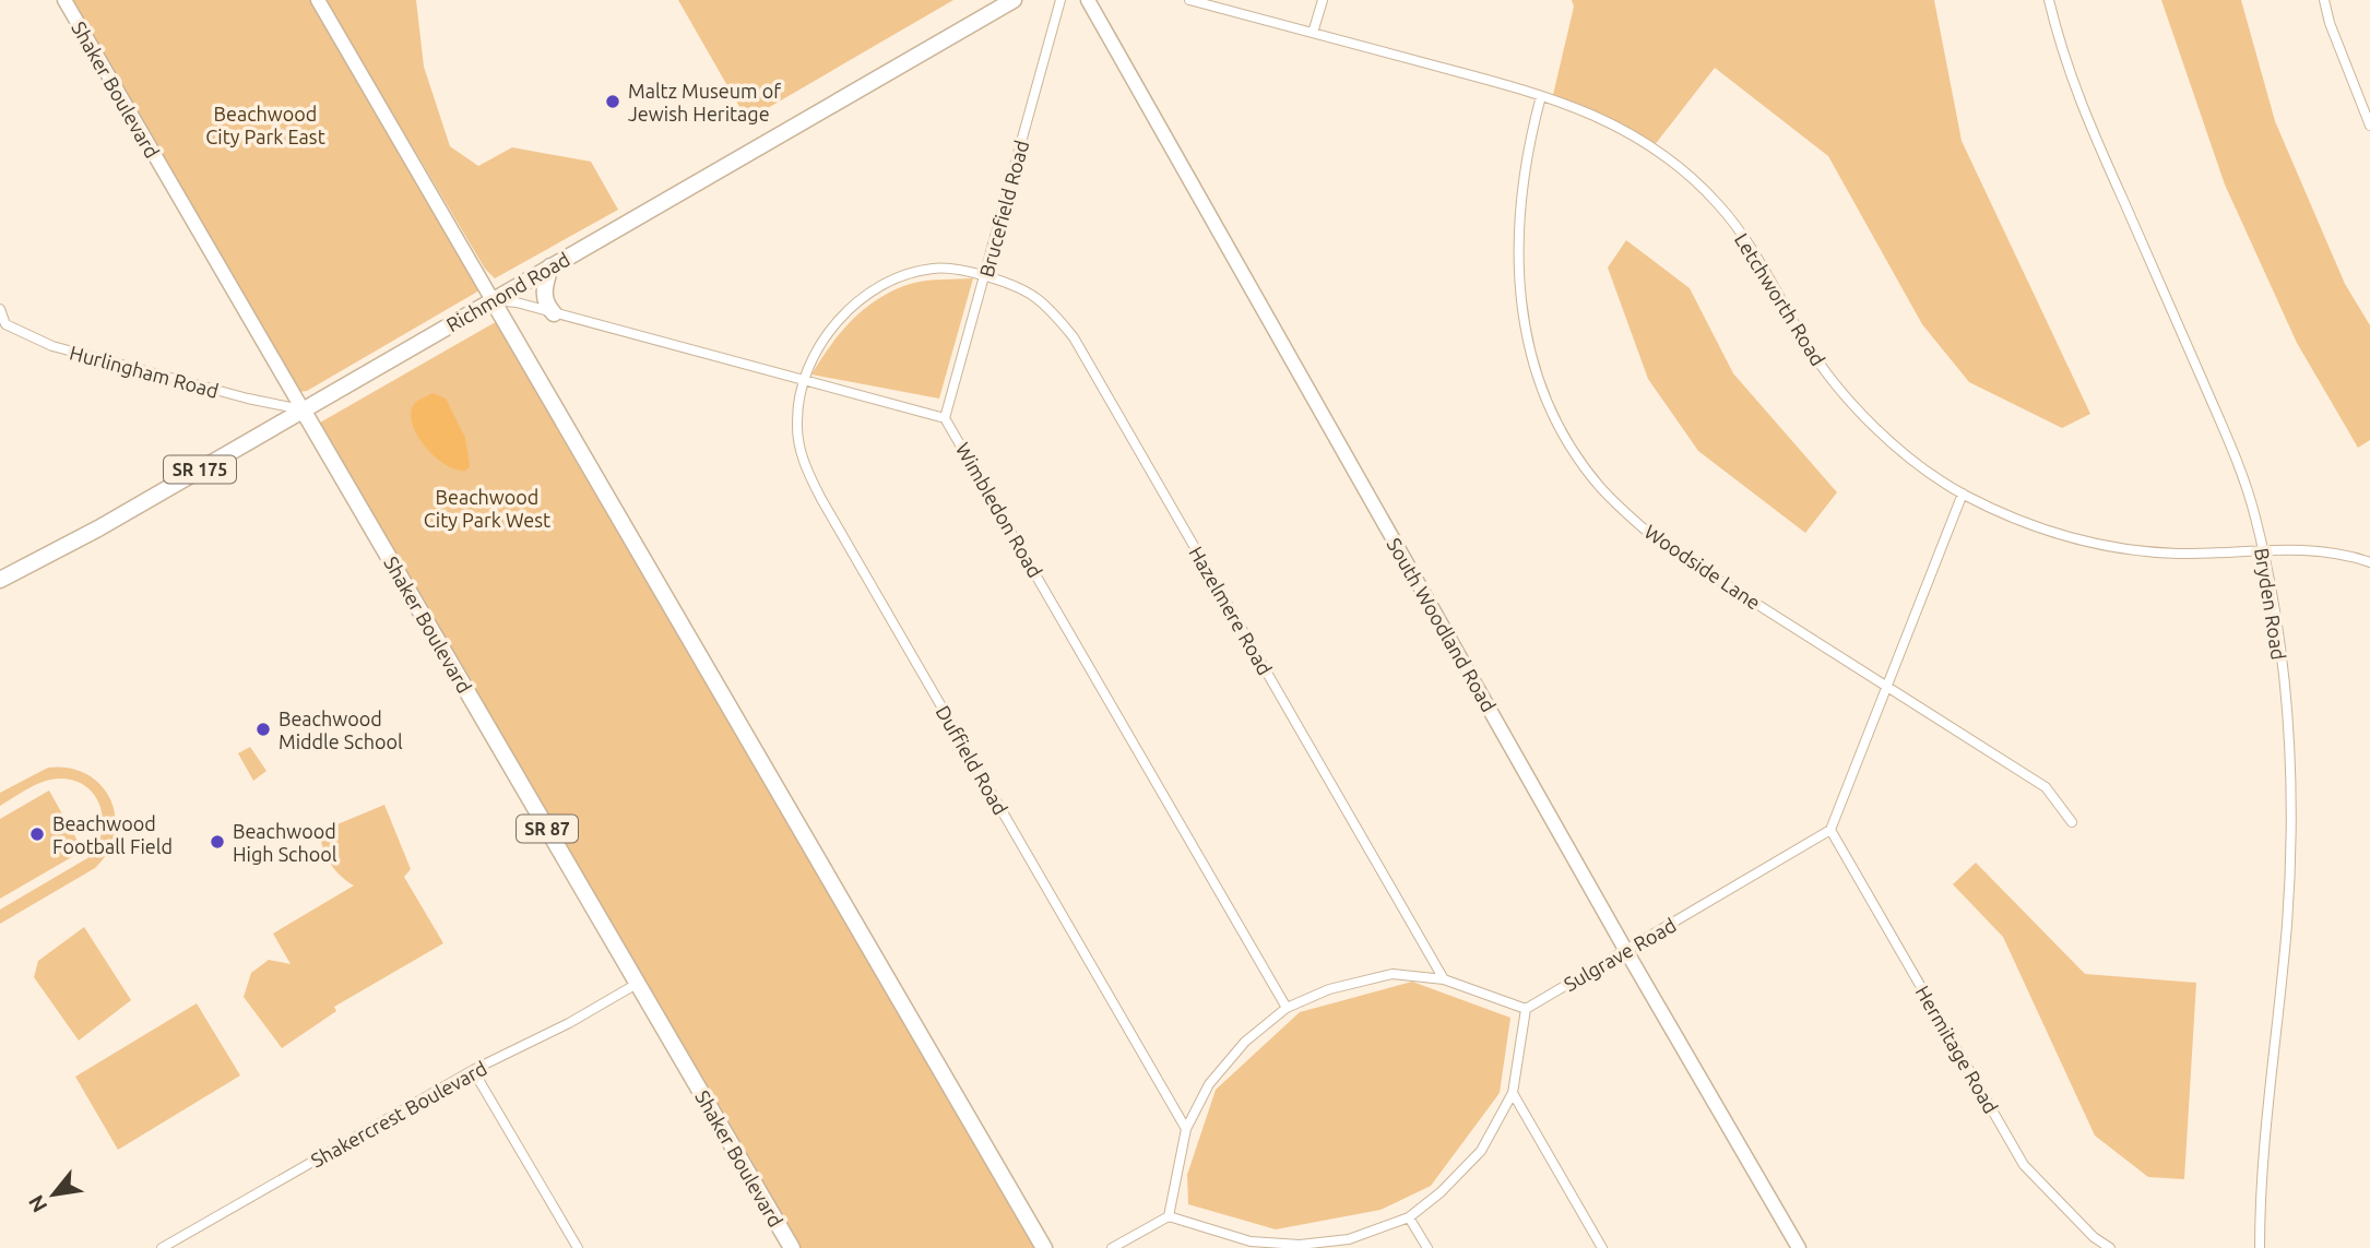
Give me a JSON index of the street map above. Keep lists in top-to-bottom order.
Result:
{
  "streets": {
    "main road": [
      "Shaker Boulevard",
      "Richmond Road",
      "SR 175",
      "SR 87"
    ],
    "street": [
      "Brucefield Road",
      "Letchworth Road",
      "Hurlingham Road",
      "Wimbledon Road",
      "Woodside Lane",
      "Bryden Road",
      "Hazelmere Road",
      "South Woodland Road",
      "Duffield Road",
      "Sulgrave Road",
      "Hermitage Road",
      "Shakercrest Boulevard"
    ]
  },
  "crossings": [
    ["Shaker Boulevard", "Richmond Road"],
    ["Shaker Boulevard", "Hurlingham Road"],
    ["Shaker Boulevard", "Shakercrest Boulevard"],
    ["Brucefield Road", "Wimbledon Road"],
    ["Brucefield Road", "Hazelmere Road"],
    ["Richmond Road", "Hurlingham Road"],
    ["Letchworth Road", "Woodside Lane"],
    ["Letchworth Road", "Bryden Road"],
    ["Hazelmere Road", "Duffield Road"],
    ["South Woodland Road", "Sulgrave Road"],
    ["Sulgrave Road", "Hermitage Road"]
  ],
  "parks": ["Beachwood City Park East", "Beachwood City Park West"],
  "places": [
    "Maltz Museum of Jewish Heritage",
    "Beachwood Middle School",
    "Beachwood Football Field",
    "Beachwood High School"
  ],
  "north": "bottom left"
}
